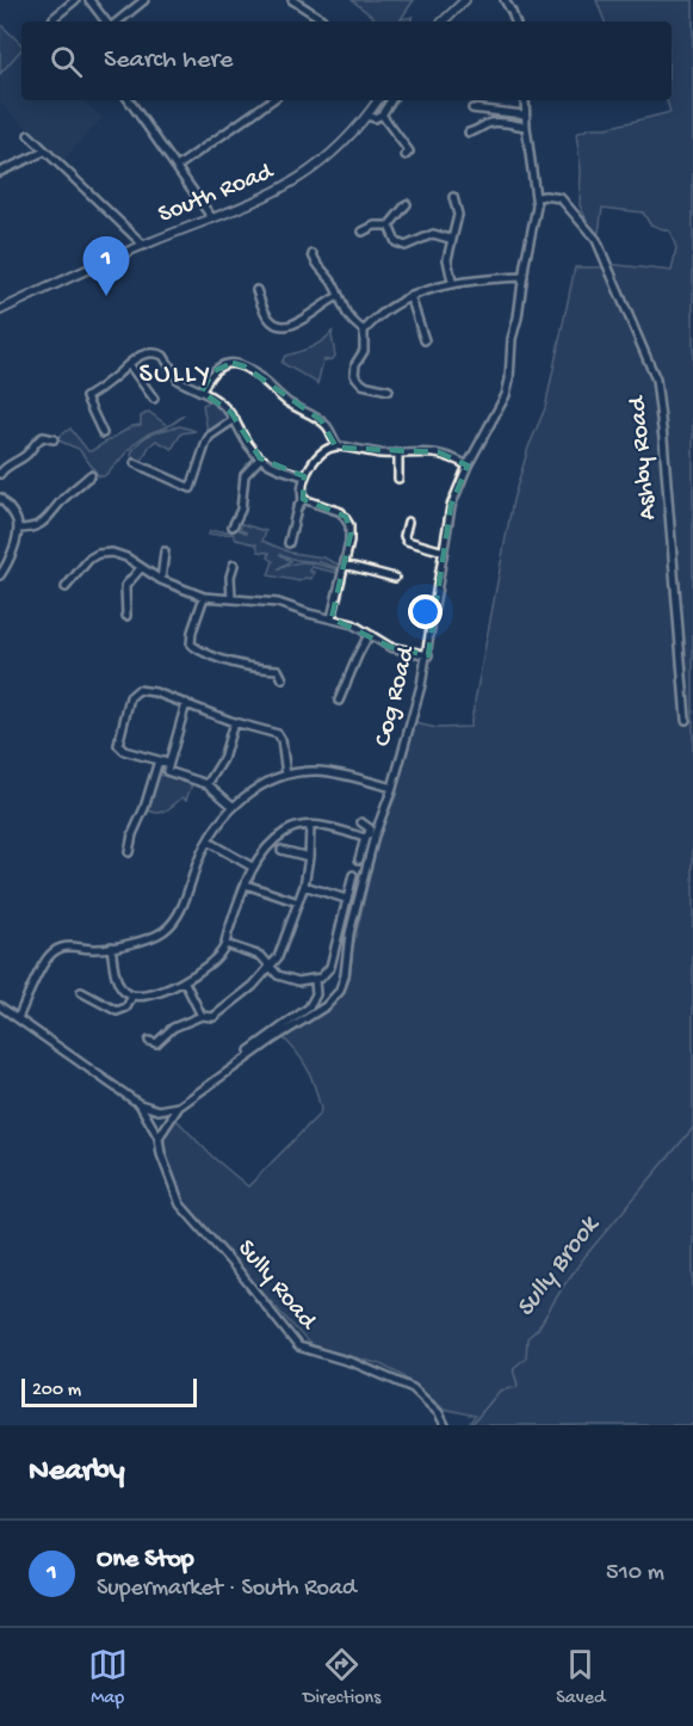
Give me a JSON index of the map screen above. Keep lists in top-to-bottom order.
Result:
{
  "streets": {
    "main road": ["South Road"],
    "street": ["Ashby Road", "Cog Road", "Sully Road"]
  },
  "crossings": [
    ["Ashby Road", "Cog Road"],
    ["Cog Road", "Sully Road"]
  ],
  "districts": ["SULLY"],
  "water": ["Sully Brook"],
  "scale_bar": "200 m",
  "page": {
    "search": "Search here",
    "pins": "1",
    "scale": "200 m",
    "heading": "Nearby",
    "list": [
      {
        "mark": "1",
        "name": "One Stop",
        "note": "Supermarket · South Road",
        "value": "510 m"
      }
    ],
    "nav": ["Map", "Directions", "Saved"]
  }
}
